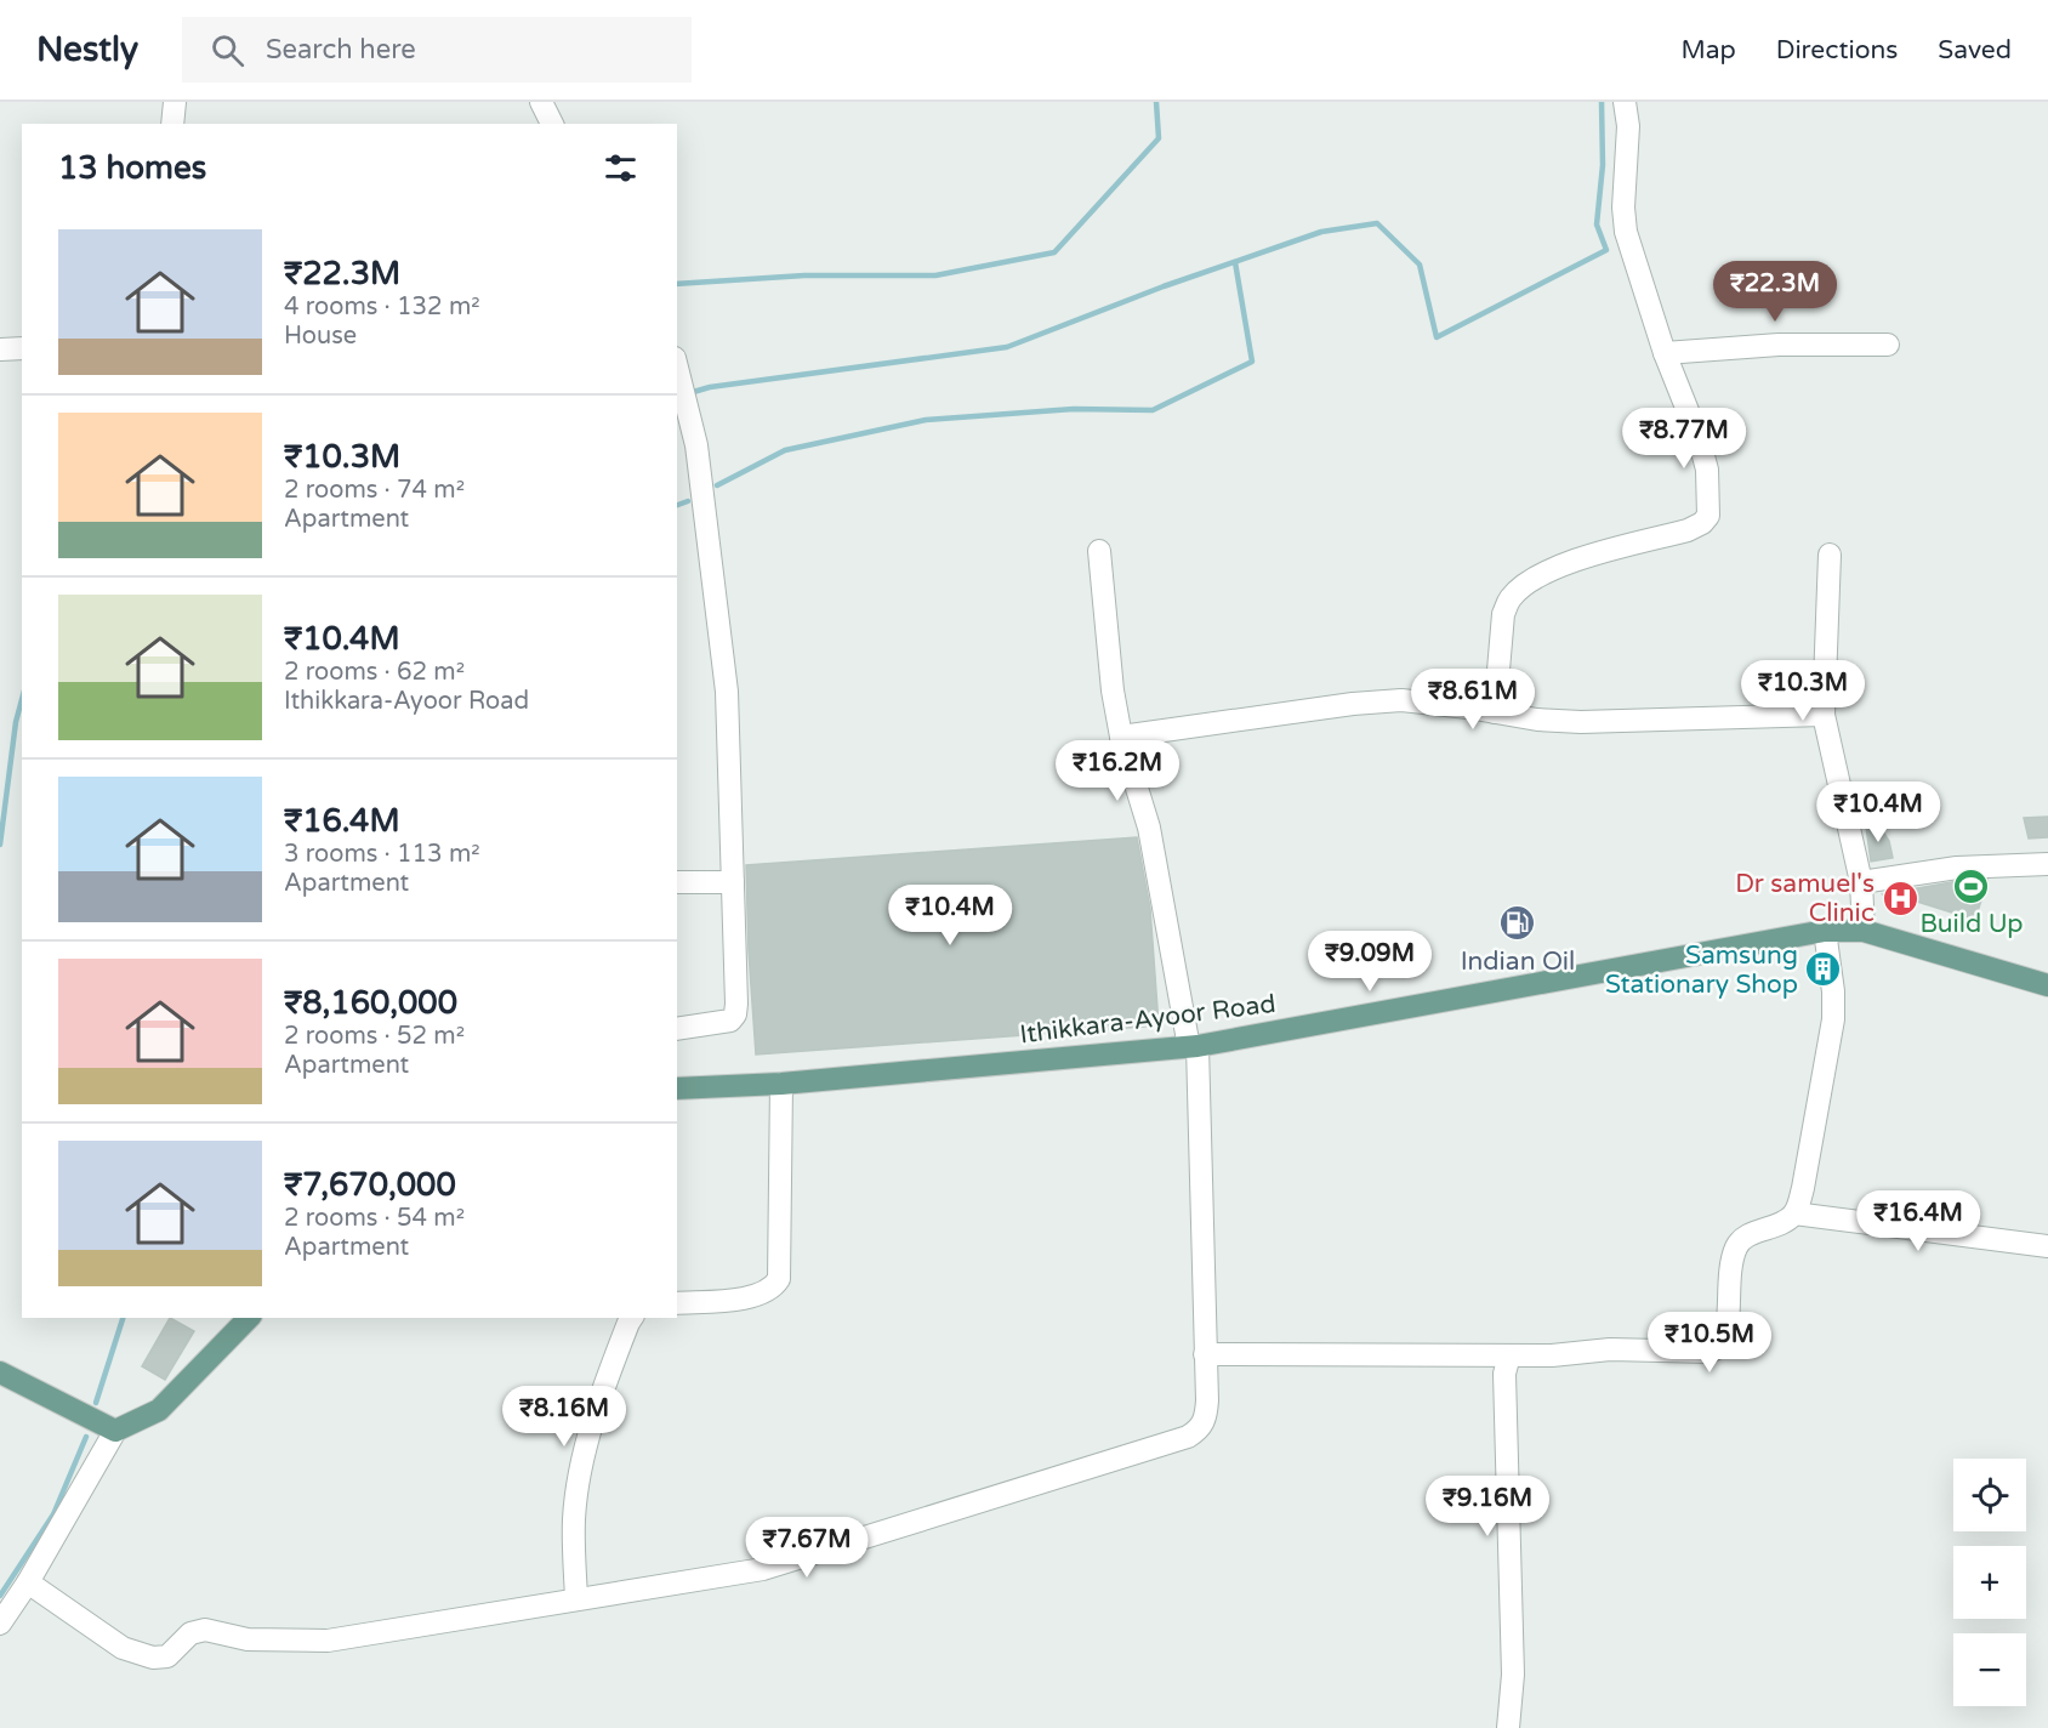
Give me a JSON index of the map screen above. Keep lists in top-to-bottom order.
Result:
{
  "streets": {
    "main road": ["Ithikkara-Ayoor Road"]
  },
  "places": {
    "sports": ["Build Up"],
    "hospital": ["Dr samuel's Clinic"],
    "fuel station": ["Indian Oil"],
    "building": ["Samsung Stationary Shop"]
  },
  "page": {
    "header": "Nestly",
    "search": "Search here",
    "nav": ["Map", "Directions", "Saved"],
    "heading": "13 homes",
    "list": [
      {
        "name": "₹22.3M",
        "note": "4 rooms · 132 m² · House"
      },
      {
        "name": "₹10.3M",
        "note": "2 rooms · 74 m² · Apartment"
      },
      {
        "name": "₹10.4M",
        "note": "2 rooms · 62 m² · Ithikkara-Ayoor Road"
      },
      {
        "name": "₹16.4M",
        "note": "3 rooms · 113 m² · Apartment"
      },
      {
        "name": "₹8,160,000",
        "note": "2 rooms · 52 m² · Apartment"
      },
      {
        "name": "₹7,670,000",
        "note": "2 rooms · 54 m² · Apartment"
      }
    ],
    "price": [
      "₹22.3M",
      "₹8.77M",
      "₹10.3M",
      "₹8.61M",
      "₹16.2M",
      "₹10.4M",
      "₹10.4M",
      "₹9.09M",
      "₹16.4M",
      "₹10.5M",
      "₹8.16M",
      "₹9.16M",
      "₹7.67M"
    ],
    "map_buttons": ["+", "−"]
  }
}
